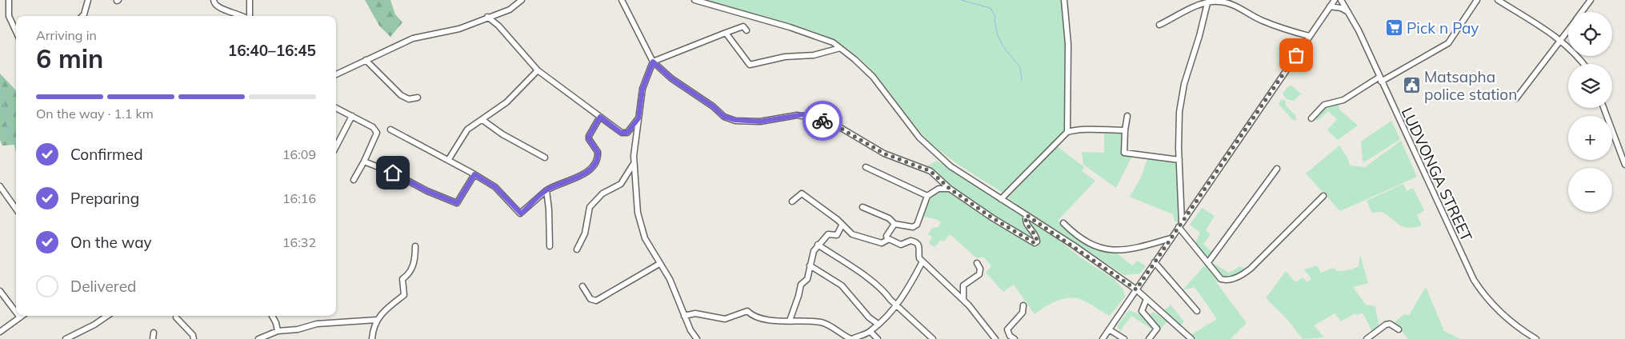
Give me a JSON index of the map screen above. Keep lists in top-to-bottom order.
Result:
{
  "streets": {
    "street": ["LUDVONGA STREET"]
  },
  "places": {
    "supermarket": ["Pick n Pay"],
    "public building": ["Matsapha police station"]
  },
  "page": {
    "map_buttons": ["+", "−"],
    "heading": ["6 min", "Arriving in", "16:40–16:45"],
    "bar": "On the way · 1.1 km",
    "list": [
      ["Confirmed", "16:09"],
      ["Preparing", "16:16"],
      ["On the way", "16:32"],
      "Delivered"
    ]
  }
}
